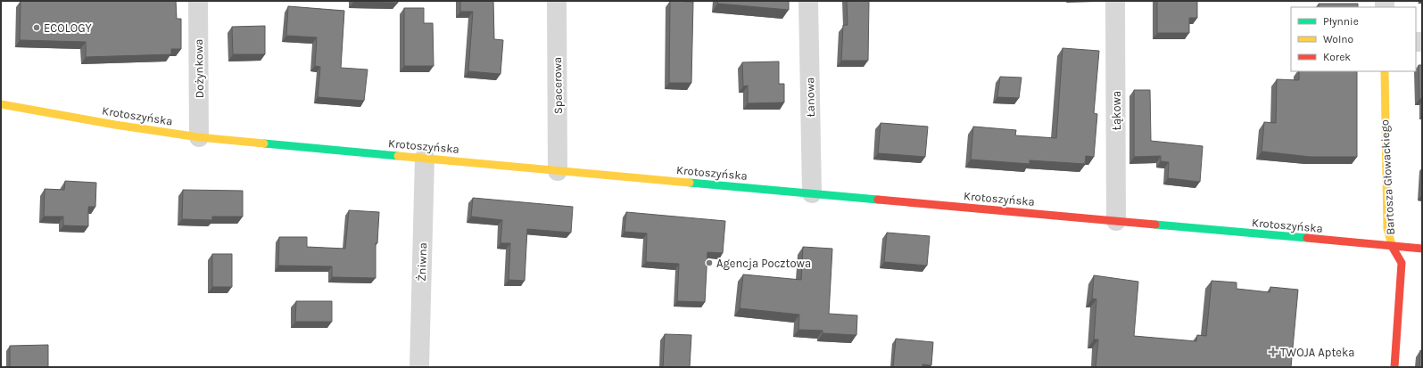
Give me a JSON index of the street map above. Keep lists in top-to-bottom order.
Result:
{
  "streets": {
    "main road": ["Krotoszyńska", "Bartosza Głowackiego"],
    "street": [
      "Dożynkowa",
      "Spacerowa",
      "Łanowa",
      "Łąkowa",
      "Żniwna"
    ]
  },
  "crossings": [
    ["Dożynkowa", "Krotoszyńska"],
    ["Spacerowa", "Krotoszyńska"],
    ["Łanowa", "Krotoszyńska"],
    ["Łąkowa", "Krotoszyńska"],
    ["Krotoszyńska", "Bartosza Głowackiego"],
    ["Krotoszyńska", "Żniwna"]
  ],
  "places": {
    "other": ["ECOLOGY", "Agencja Pocztowa"],
    "health": ["TWOJA Apteka"]
  },
  "legend": ["Płynnie", "Wolno", "Korek"]
}
